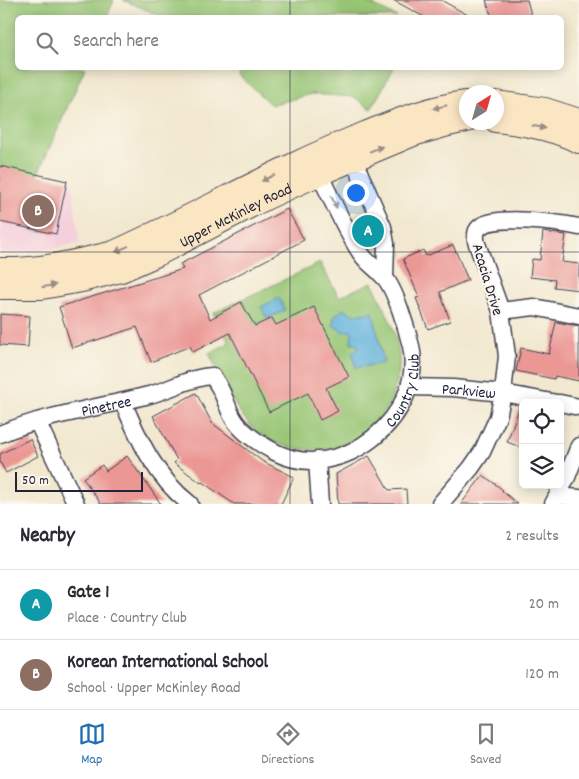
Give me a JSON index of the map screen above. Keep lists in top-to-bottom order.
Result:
{
  "streets": {
    "main road": ["Upper McKinley Road"],
    "street": [
      "Acacia Drive",
      "Country Club",
      "Parkview",
      "Pinetree"
    ]
  },
  "crossings": [
    ["Upper McKinley Road", "Country Club"],
    ["Acacia Drive", "Parkview"],
    ["Country Club", "Parkview"],
    ["Country Club", "Pinetree"]
  ],
  "scale_bar": "50 m",
  "north": "top right",
  "page": {
    "search": "Search here",
    "pins": ["B", "A"],
    "scale": "50 m",
    "heading": ["Nearby", "2 results"],
    "list": [
      {
        "mark": "A",
        "name": "Gate 1",
        "note": "Place · Country Club",
        "value": "20 m"
      },
      {
        "mark": "B",
        "name": "Korean International School",
        "note": "School · Upper McKinley Road",
        "value": "120 m"
      }
    ],
    "nav": ["Map", "Directions", "Saved"]
  }
}
